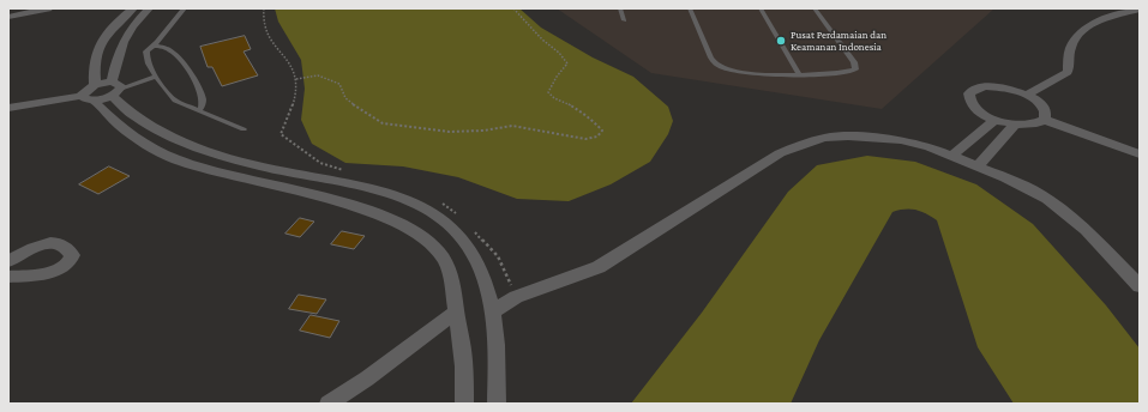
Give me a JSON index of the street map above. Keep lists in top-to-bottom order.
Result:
{
  "places": ["Pusat Perdamaian dan Keamanan Indonesia"]
}
